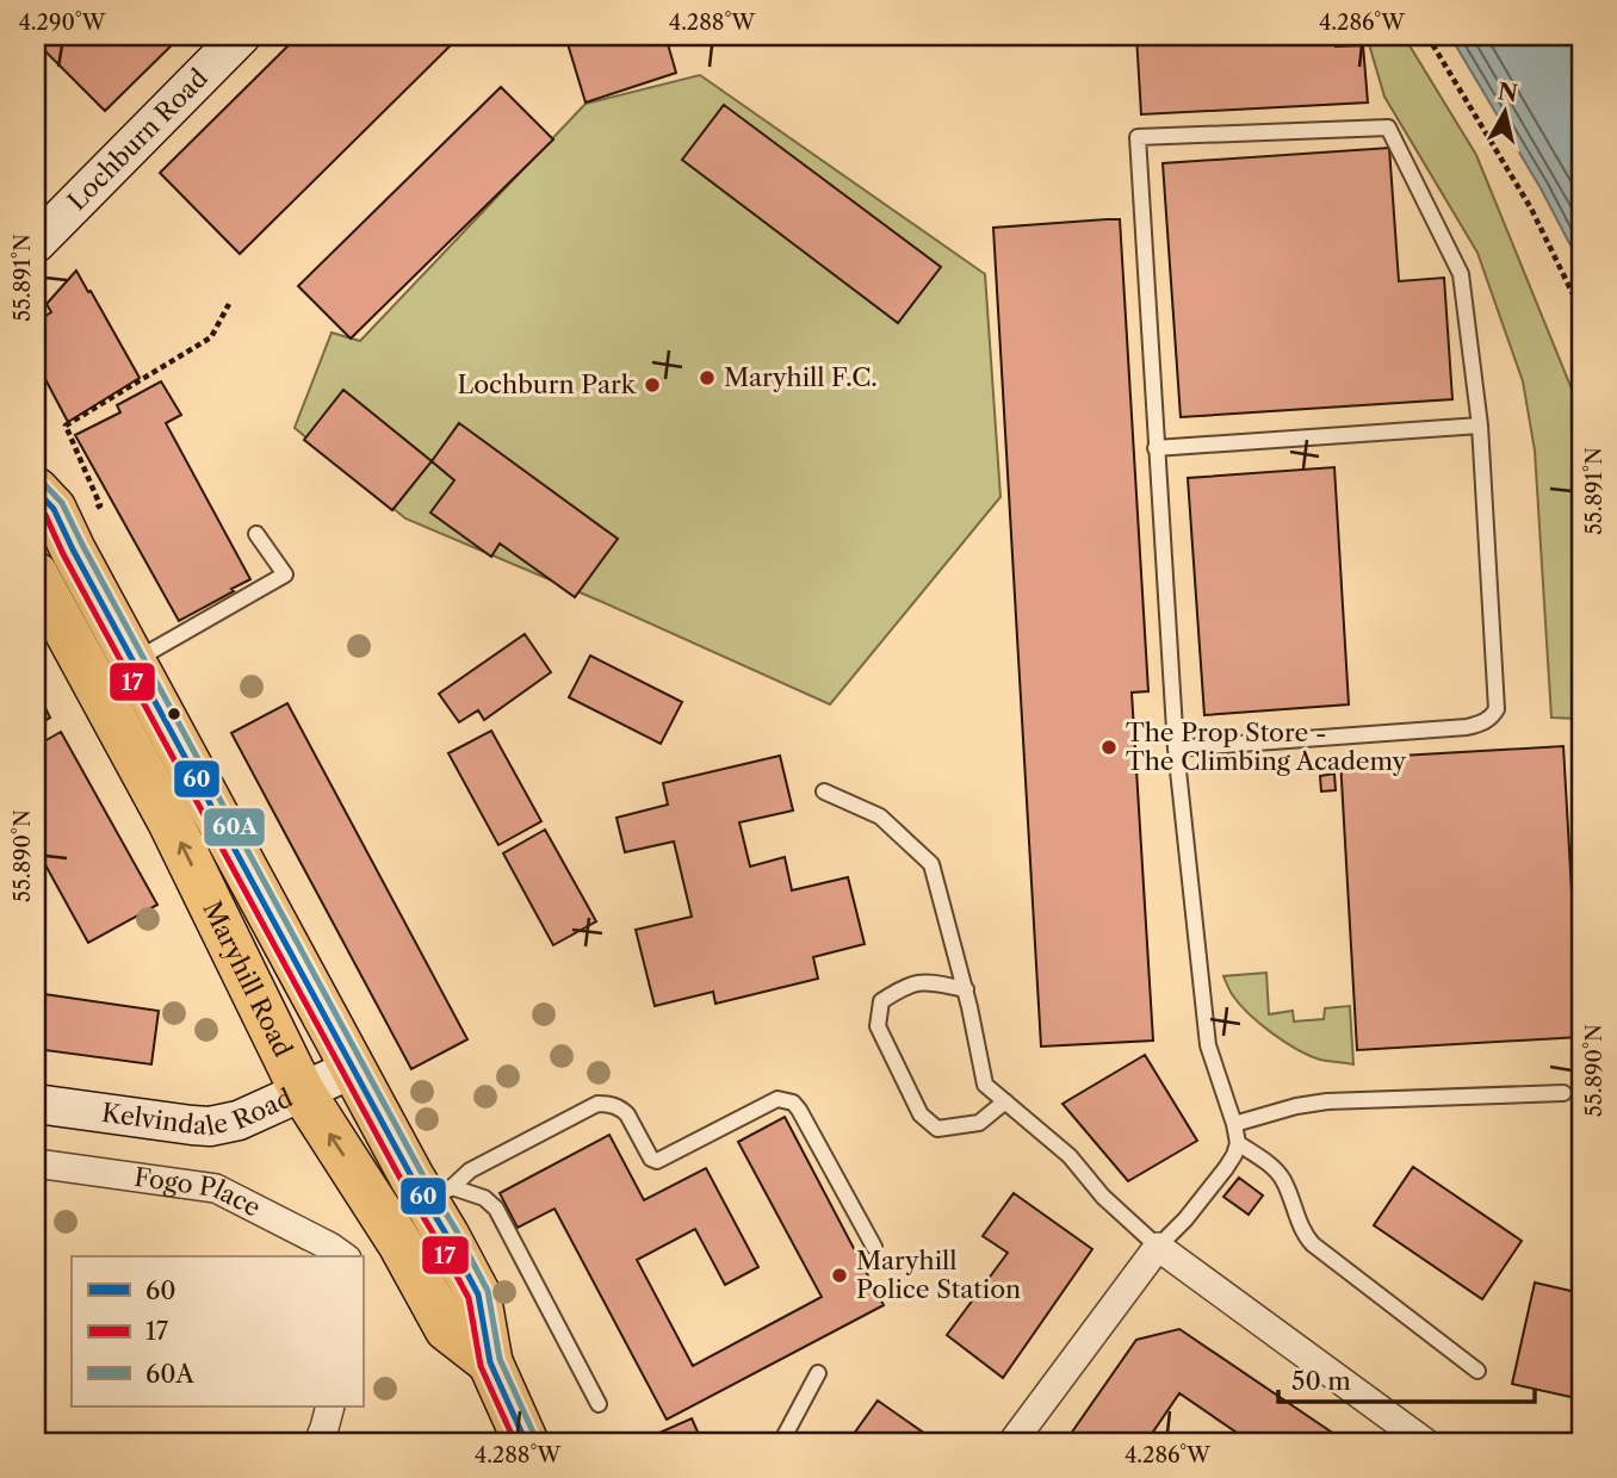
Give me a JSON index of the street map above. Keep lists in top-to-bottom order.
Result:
{
  "streets": {
    "main road": ["Maryhill Road"],
    "street": ["Lochburn Road", "Kelvindale Road", "Fogo Place"]
  },
  "crossings": [
    ["Maryhill Road", "Kelvindale Road"]
  ],
  "places": [
    "Maryhill F.C.",
    "Lochburn Park",
    "The Prop Store - The Climbing Academy",
    "Maryhill Police Station"
  ],
  "lines": ["transit line 60A", "transit line 60", "transit line 17"],
  "legend": ["60", "17", "60A"],
  "scale_bar": "50 m",
  "north": "top",
  "coordinates": [
    "4.290°W",
    "4.288°W",
    "4.286°W",
    "55.891°N",
    "55.890°N"
  ]
}
